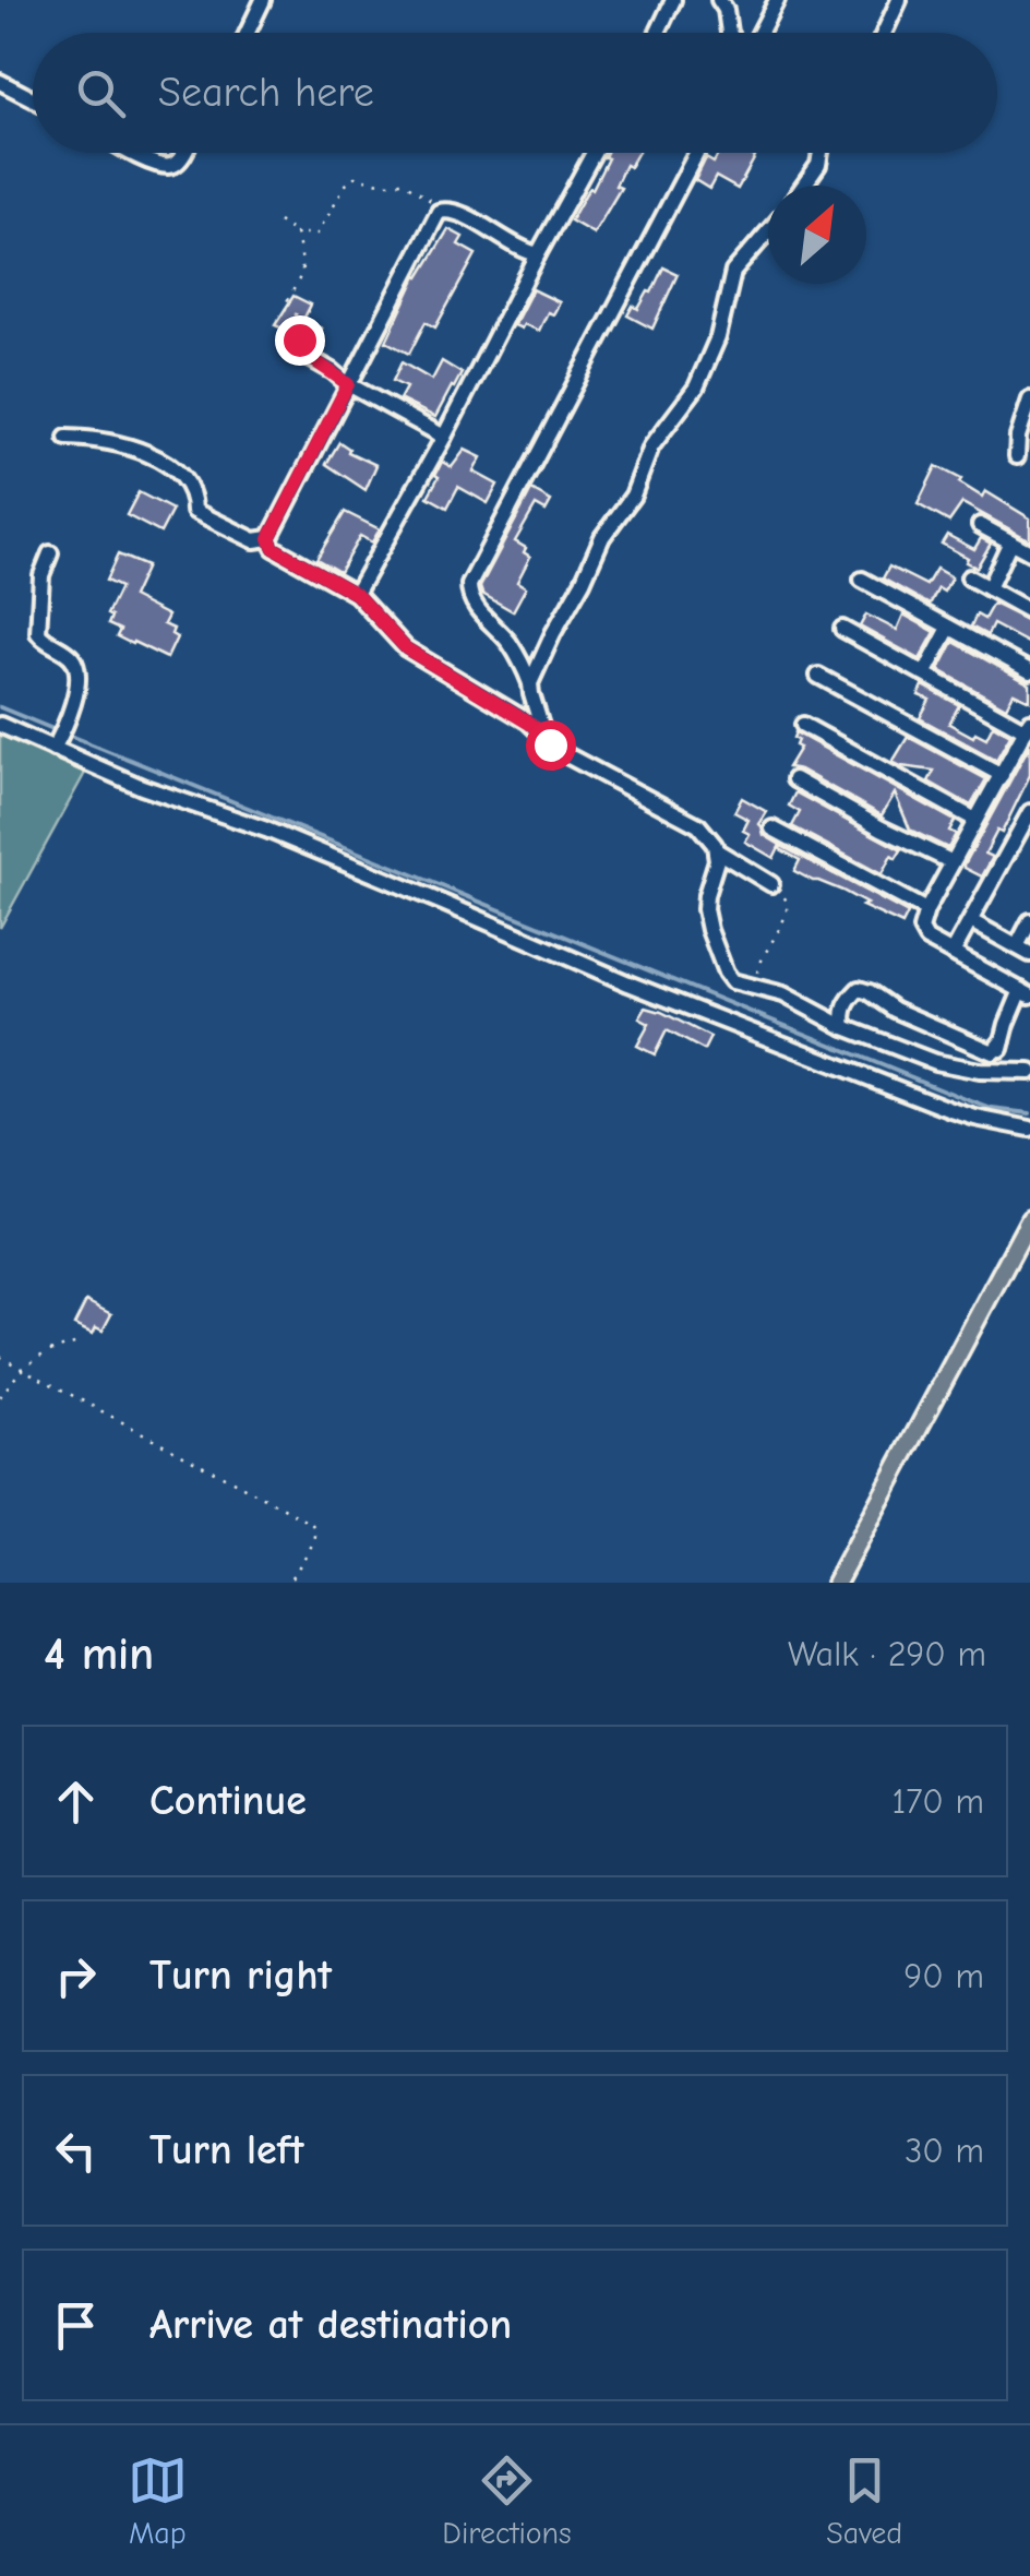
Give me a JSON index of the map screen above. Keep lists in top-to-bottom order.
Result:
{
  "north": "top right",
  "page": {
    "search": "Search here",
    "heading": ["4 min", "Walk · 290 m"],
    "list": [
      ["Continue", "170 m"],
      ["Turn right", "90 m"],
      ["Turn left", "30 m"],
      "Arrive at destination"
    ],
    "nav": ["Map", "Directions", "Saved"]
  }
}
